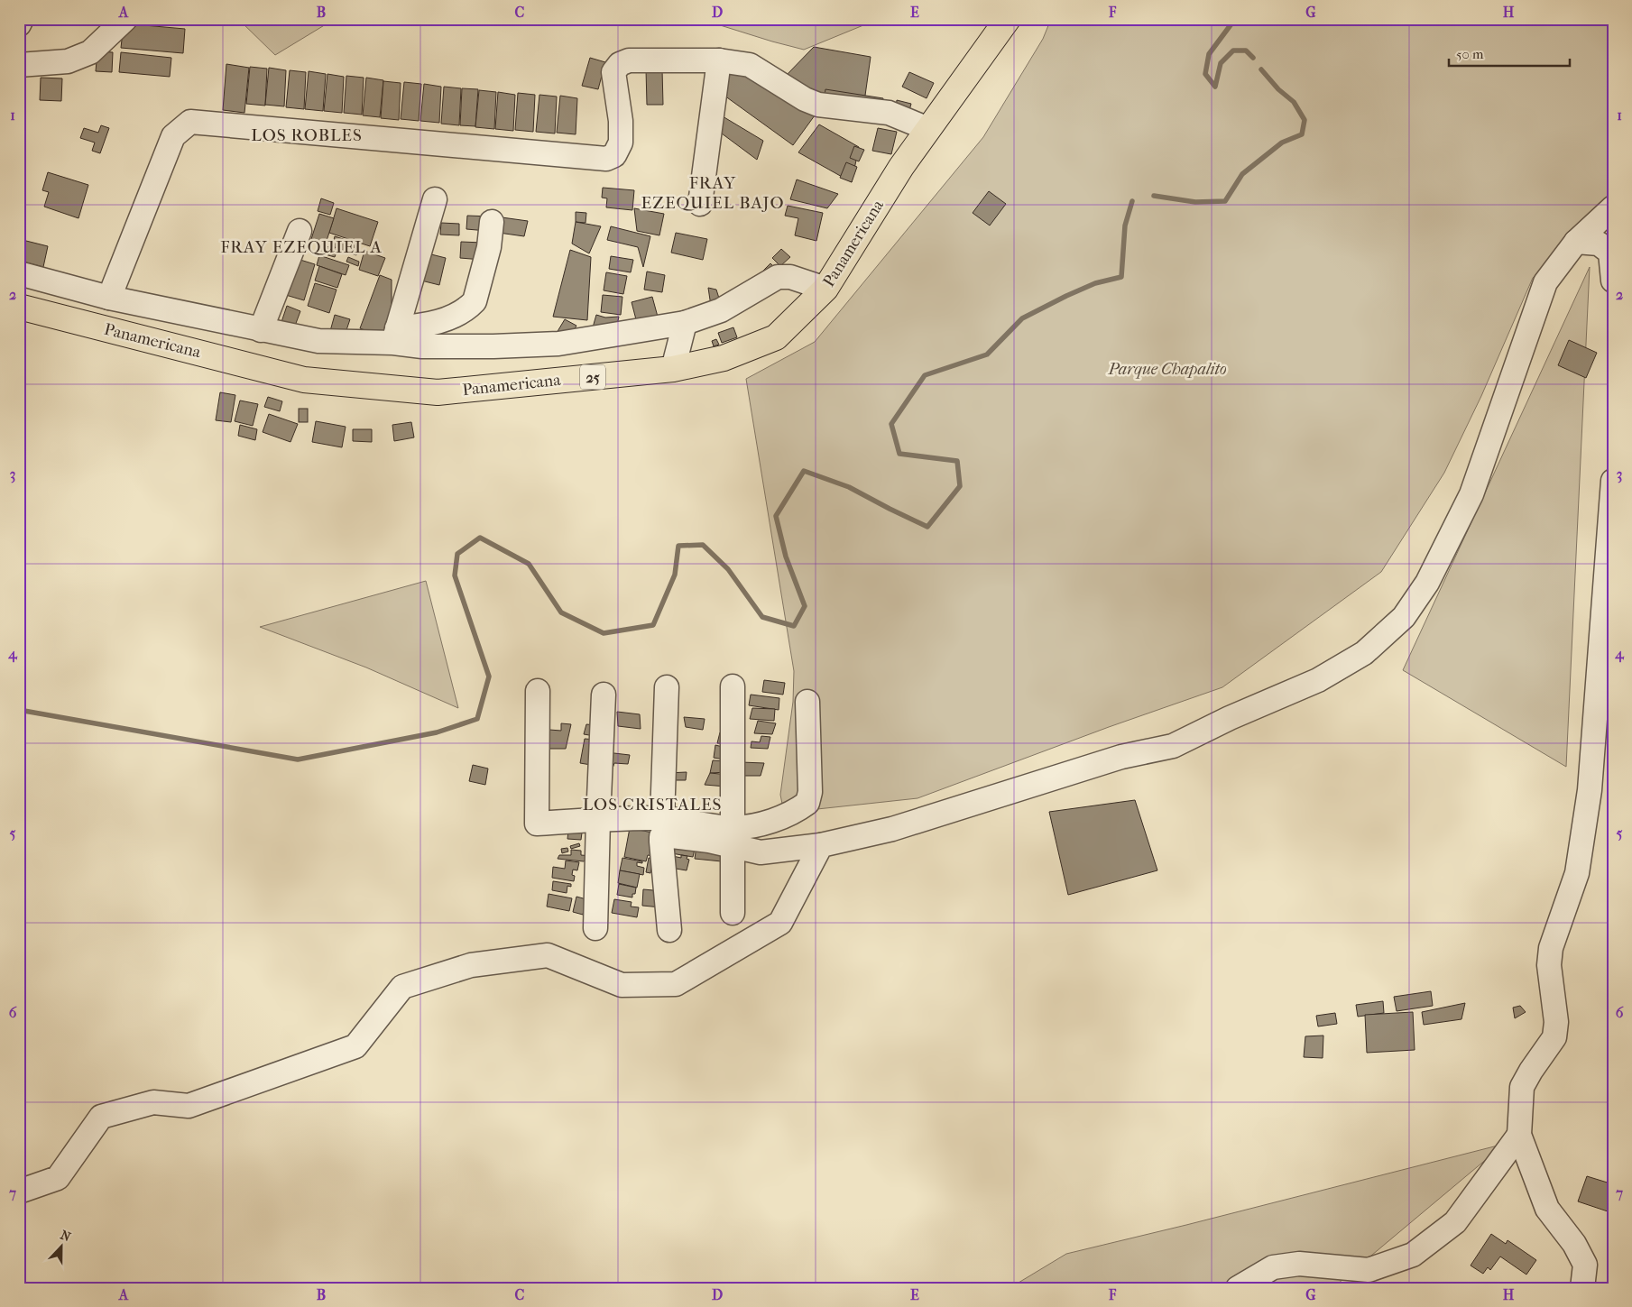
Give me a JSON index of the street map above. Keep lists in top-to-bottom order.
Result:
{
  "streets": {
    "main road": ["Panamericana", "25"]
  },
  "districts": [
    "LOS ROBLES",
    "FRAY EZEQUIEL BAJO",
    "FRAY EZEQUIEL A",
    "LOS CRISTALES"
  ],
  "parks": ["Parque Chapalito"],
  "scale_bar": "50 m",
  "north": "top",
  "grid": {
    "columns": [
      "A",
      "B",
      "C",
      "D",
      "E",
      "F",
      "G",
      "H"
    ],
    "rows": [
      "1",
      "2",
      "3",
      "4",
      "5",
      "6",
      "7"
    ]
  }
}
